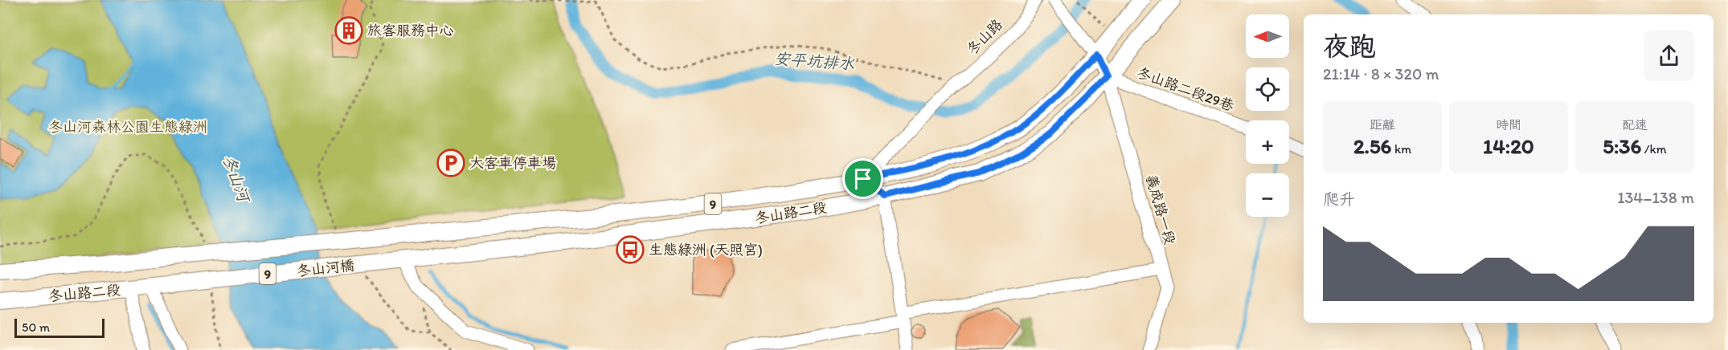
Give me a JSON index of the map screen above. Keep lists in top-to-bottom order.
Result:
{
  "streets": {
    "main road": ["9", "冬山路二段", "冬山河橋"],
    "street": ["冬山路", "冬山路二段29巷", "義成路一段"]
  },
  "crossings": [
    ["冬山路", "冬山路二段"],
    ["冬山路二段29巷", "義成路一段"],
    ["冬山路二段29巷", "冬山路二段"],
    ["義成路一段", "冬山路二段"],
    ["冬山路二段", "冬山河橋"]
  ],
  "water": ["安平坑排水", "冬山河"],
  "parks": ["冬山河森林公園生態綠洲"],
  "places": {
    "building": ["旅客服務中心"],
    "parking": ["大客車停車場"],
    "bus stop": ["生態綠洲 (天照宮)"]
  },
  "scale_bar": "50 m",
  "north": "left",
  "page": {
    "map_buttons": ["+", "−"],
    "heading": ["夜跑", "21:14 · 8 × 320 m"],
    "stats": [
      ["距離", "2.56 km"],
      ["時間", "14:20"],
      ["配速", "5:36 /km"]
    ],
    "chart": ["爬升", "134–138 m"],
    "scale": "50 m"
  }
}
